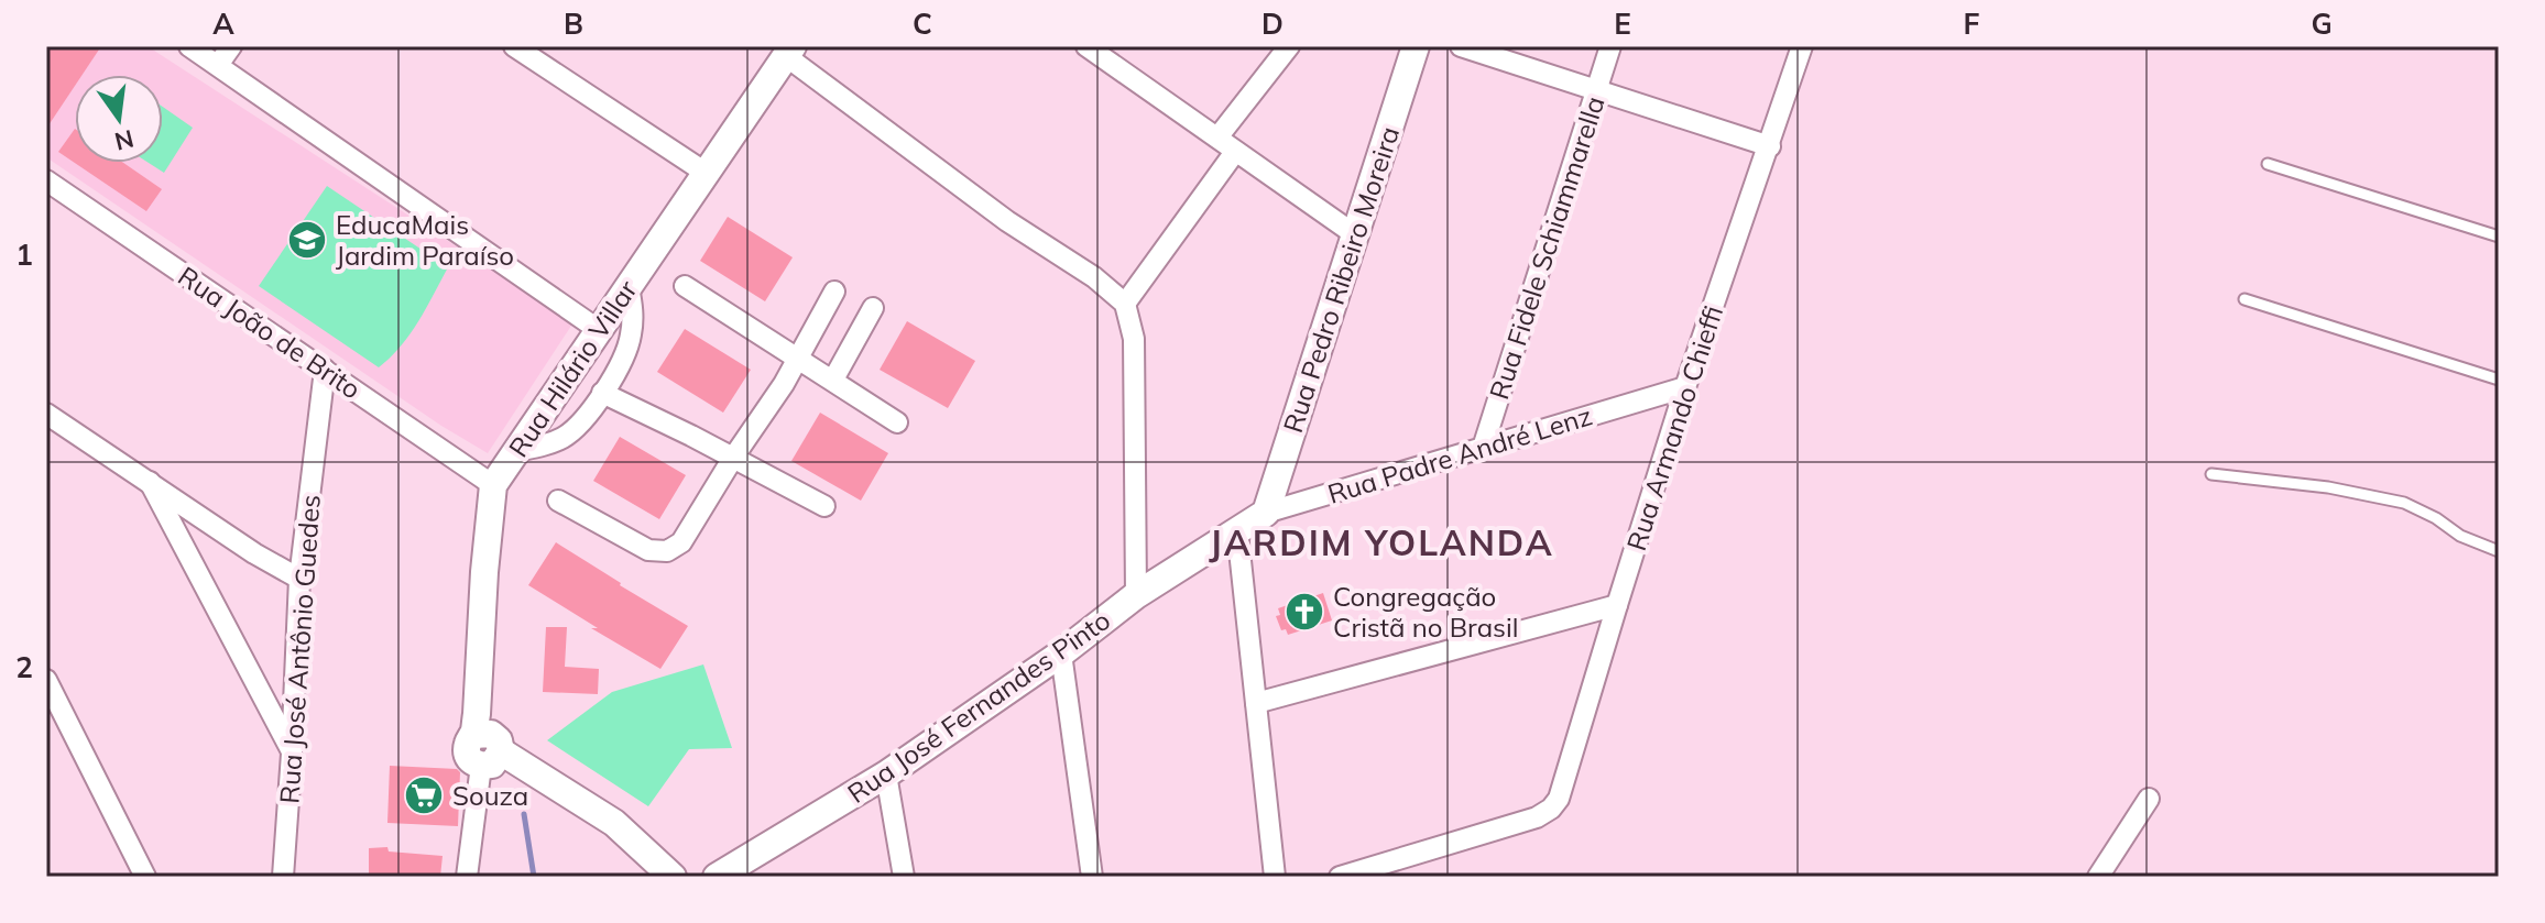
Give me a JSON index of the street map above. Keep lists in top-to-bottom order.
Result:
{
  "streets": {
    "street": [
      "Rua Fidele Schiammarella",
      "Rua Pedro Ribeiro Moreira",
      "Rua João de Brito",
      "Rua Hilário Villar",
      "Rua Armando Chieffi",
      "Rua Padre André Lenz",
      "Rua José Antônio Guedes",
      "Rua José Fernandes Pinto"
    ]
  },
  "crossings": [
    ["Rua Fidele Schiammarella", "Rua Padre André Lenz"],
    ["Rua Pedro Ribeiro Moreira", "Rua Padre André Lenz"],
    ["Rua João de Brito", "Rua Hilário Villar"],
    ["Rua João de Brito", "Rua José Antônio Guedes"],
    ["Rua Armando Chieffi", "Rua Padre André Lenz"],
    ["Rua Padre André Lenz", "Rua José Fernandes Pinto"]
  ],
  "districts": ["JARDIM YOLANDA"],
  "places": {
    "school or university": ["EducaMais Jardim Paraíso"],
    "church": ["Congregação Cristã no Brasil"],
    "supermarket": ["Souza"]
  },
  "north": "bottom",
  "grid": {
    "columns": [
      "A",
      "B",
      "C",
      "D",
      "E",
      "F",
      "G"
    ],
    "rows": ["1", "2"]
  }
}
